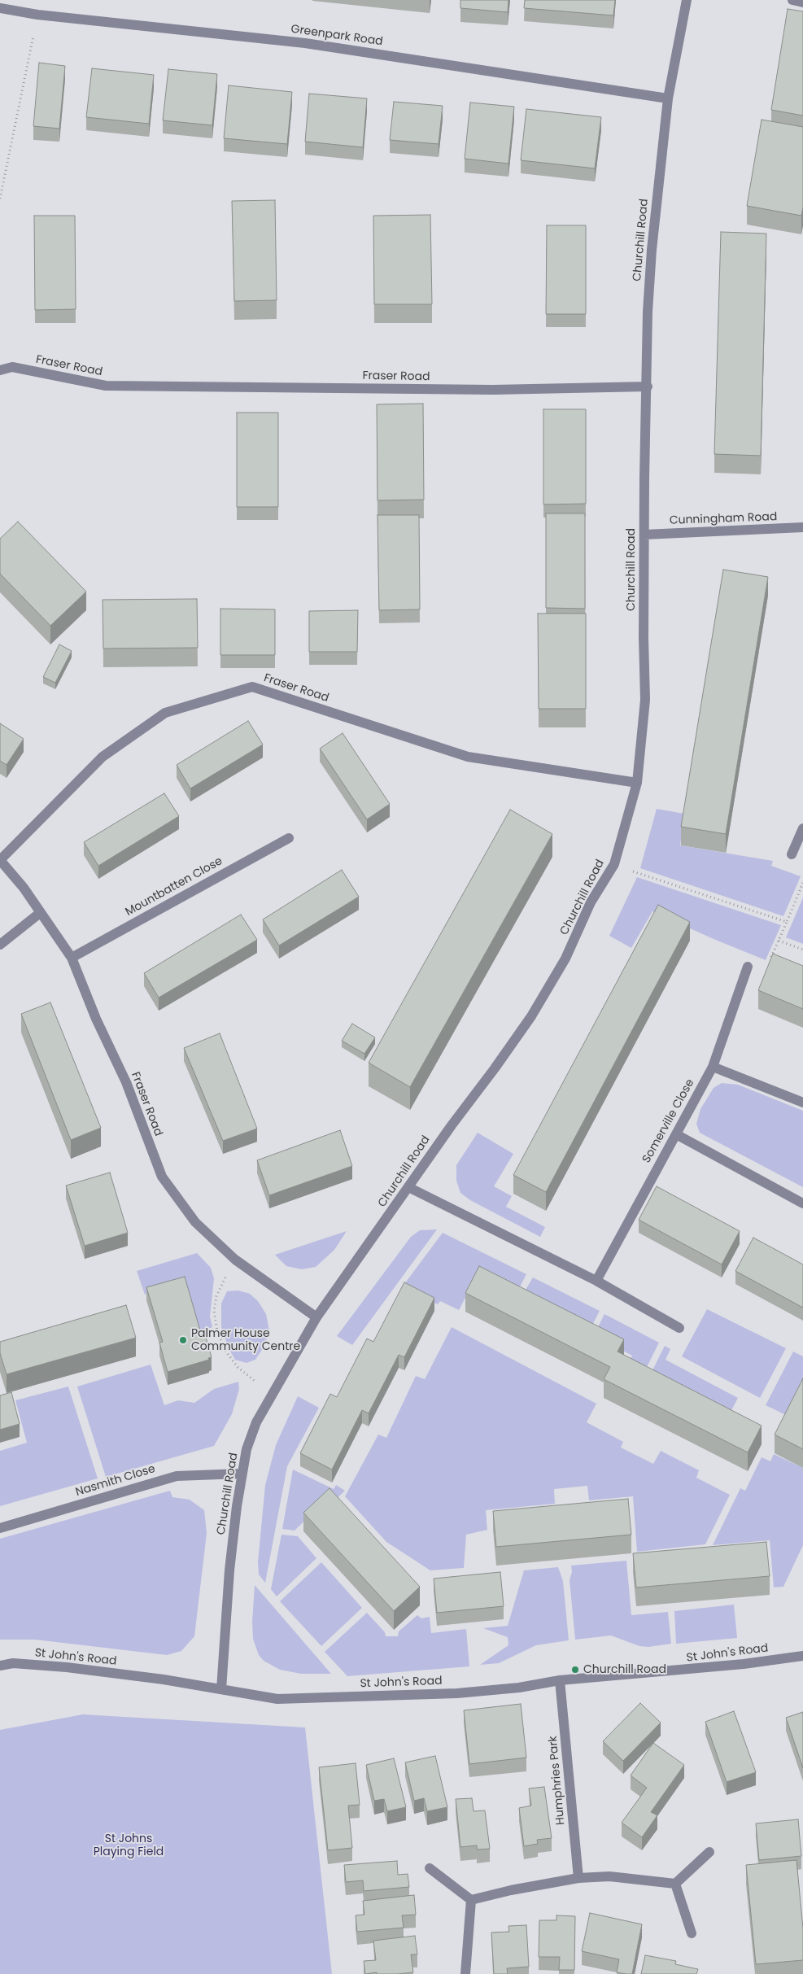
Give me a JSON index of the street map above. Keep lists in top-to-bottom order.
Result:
{
  "streets": {
    "street": [
      "Greenpark Road",
      "Churchill Road",
      "Fraser Road",
      "Cunningham Road",
      "Mountbatten Close",
      "Somerville Close",
      "Nasmith Close",
      "St John's Road",
      "Humphries Park"
    ]
  },
  "crossings": [
    ["Greenpark Road", "Churchill Road"],
    ["Churchill Road", "Fraser Road"],
    ["Churchill Road", "Cunningham Road"],
    ["Churchill Road", "Nasmith Close"],
    ["Churchill Road", "St John's Road"],
    ["Fraser Road", "Mountbatten Close"],
    ["St John's Road", "Humphries Park"]
  ],
  "parks": ["St Johns Playing Field"],
  "places": ["Palmer House Community Centre", "Churchill Road"]
}
